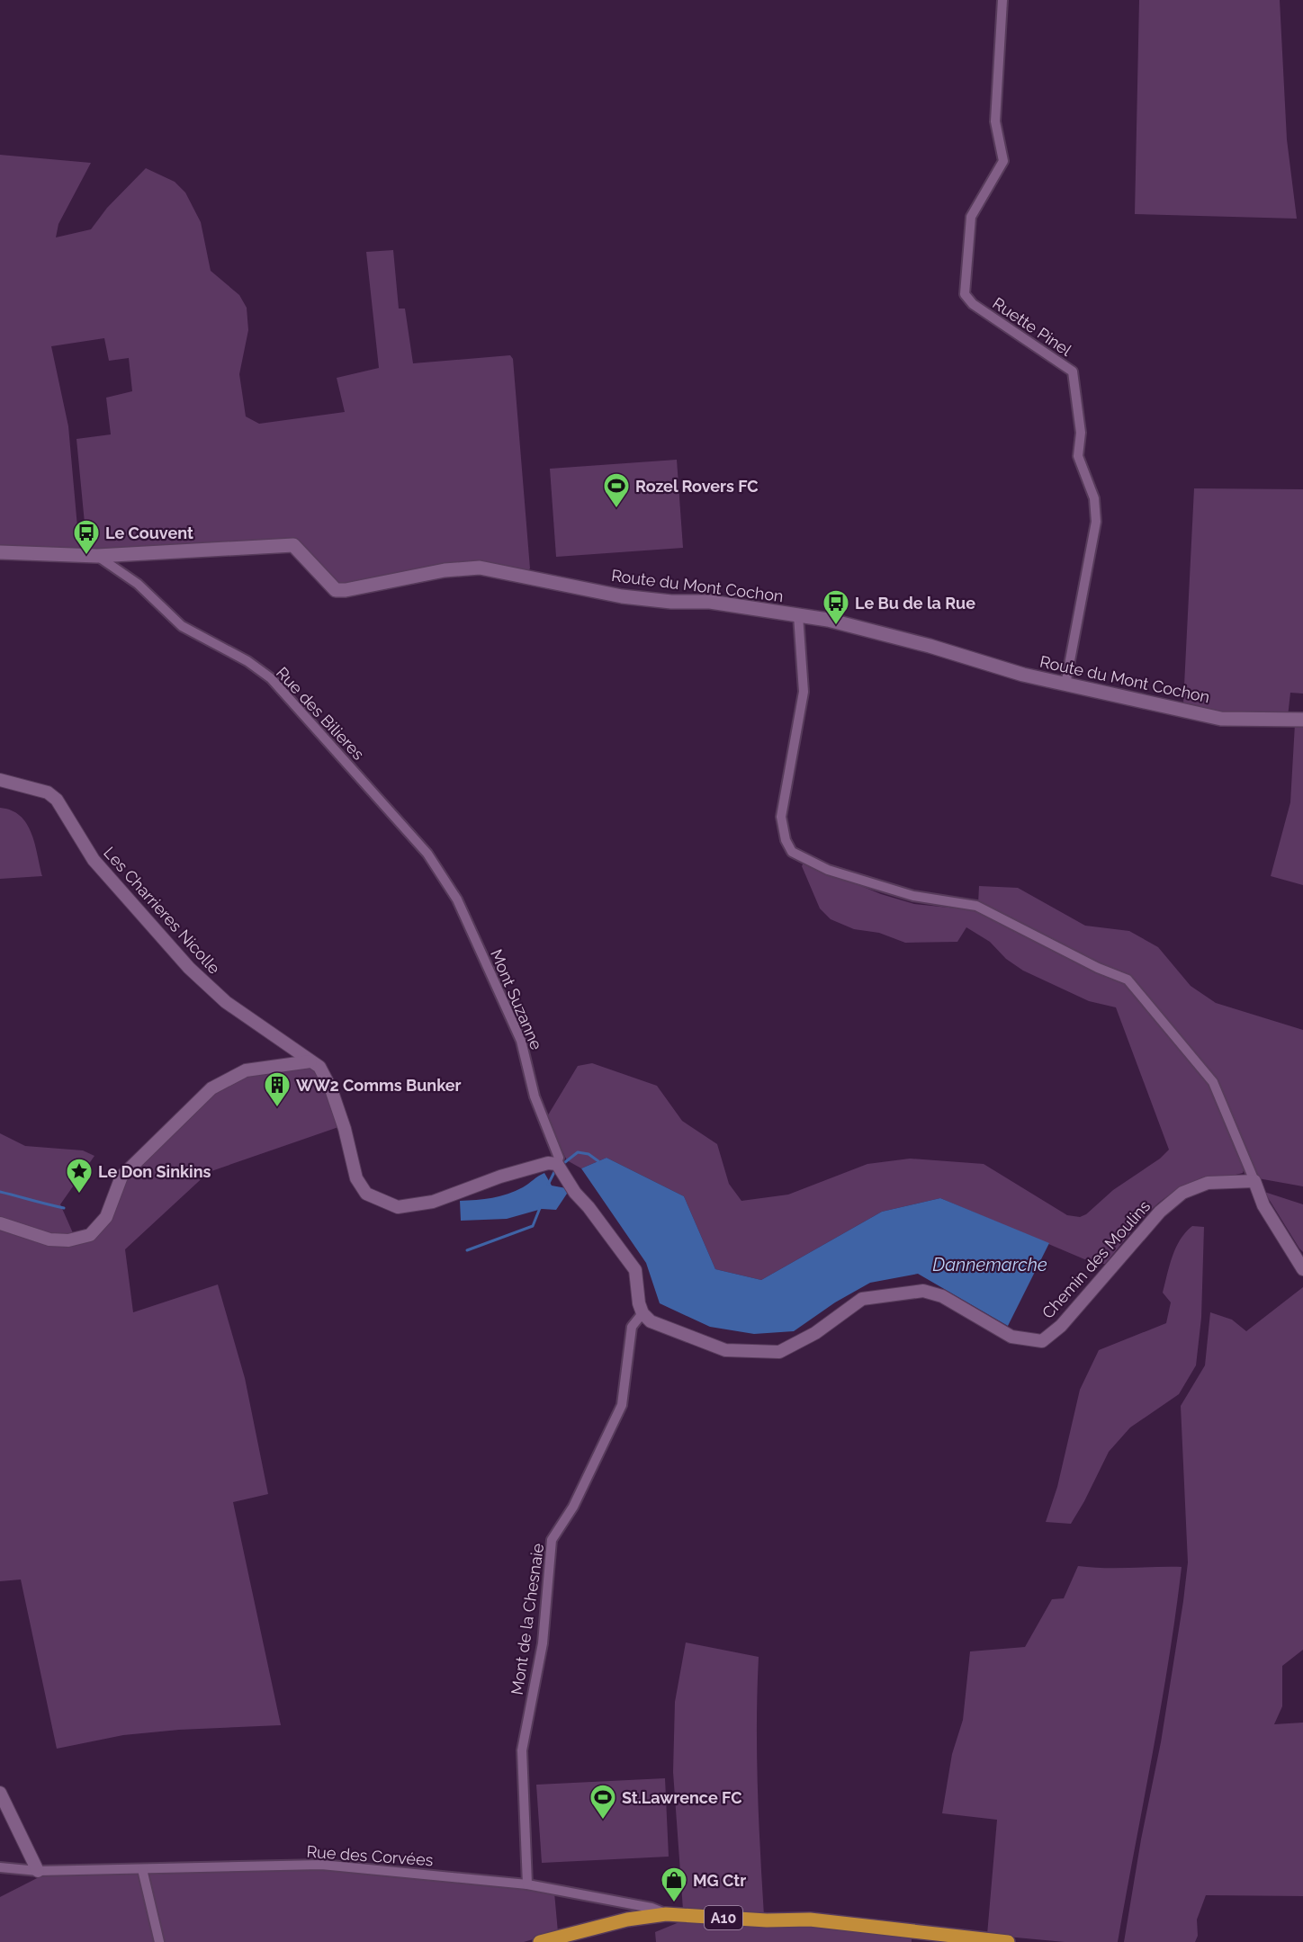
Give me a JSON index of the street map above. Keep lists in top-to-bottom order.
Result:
{
  "streets": {
    "main road": ["Route du Mont Cochon", "A10"],
    "street": [
      "Ruette Pinel",
      "Rue des Bilieres",
      "Les Charrieres Nicolle",
      "Mont Suzanne",
      "Chemin des Moulins",
      "Mont de la Chesnaie",
      "Rue des Corvées"
    ]
  },
  "crossings": [
    ["Ruette Pinel", "Route du Mont Cochon"],
    ["Route du Mont Cochon", "Rue des Bilieres"],
    ["Rue des Bilieres", "Mont Suzanne"],
    ["Chemin des Moulins", "Mont de la Chesnaie"],
    ["Mont de la Chesnaie", "Rue des Corvées"],
    ["Rue des Corvées", "A10"]
  ],
  "water": ["Dannemarche"],
  "places": {
    "sports": ["Rozel Rovers FC", "St.Lawrence FC"],
    "bus stop": ["Le Couvent", "Le Bu de la Rue"],
    "building": ["WW2 Comms Bunker"],
    "place": ["Le Don Sinkins"],
    "shop": ["MG Ctr"]
  }
}
